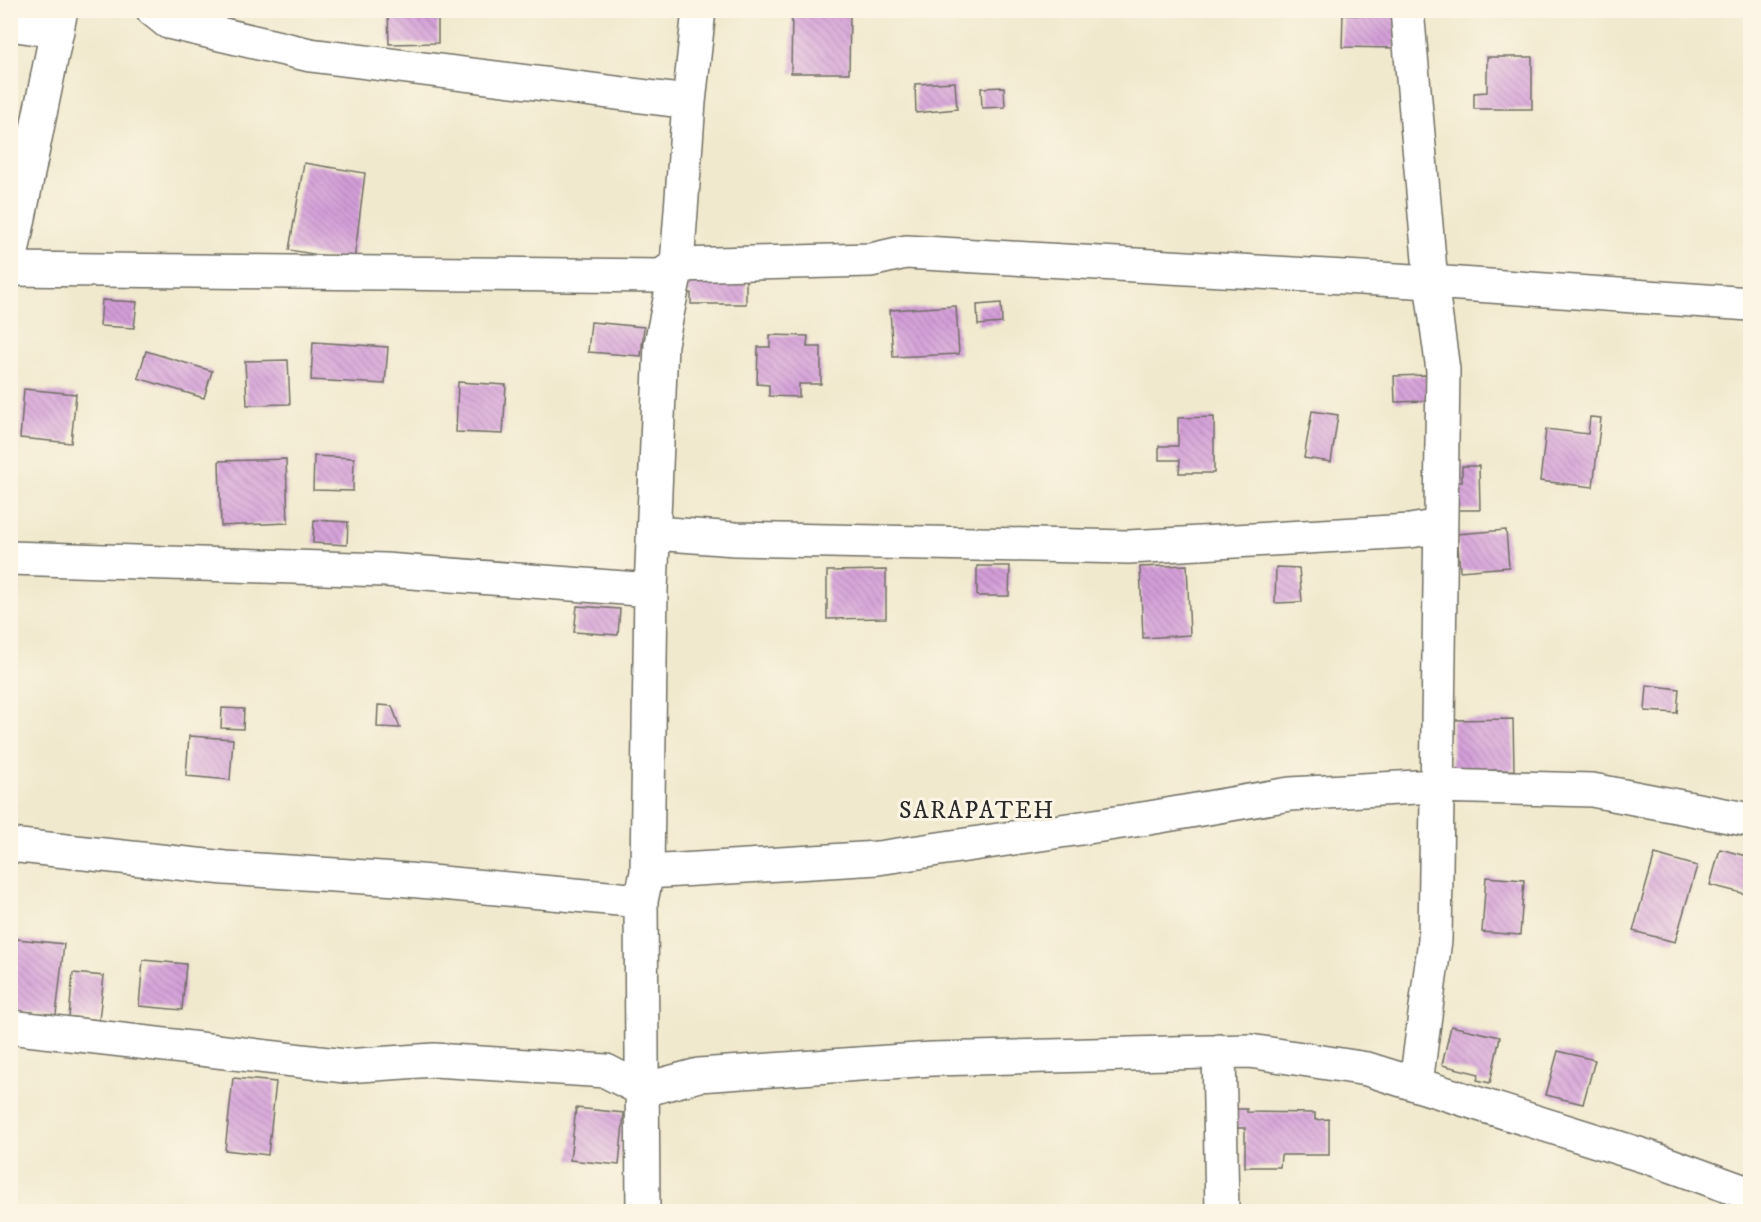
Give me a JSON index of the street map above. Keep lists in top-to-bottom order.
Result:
{
  "districts": ["SARAPATEH"]
}
